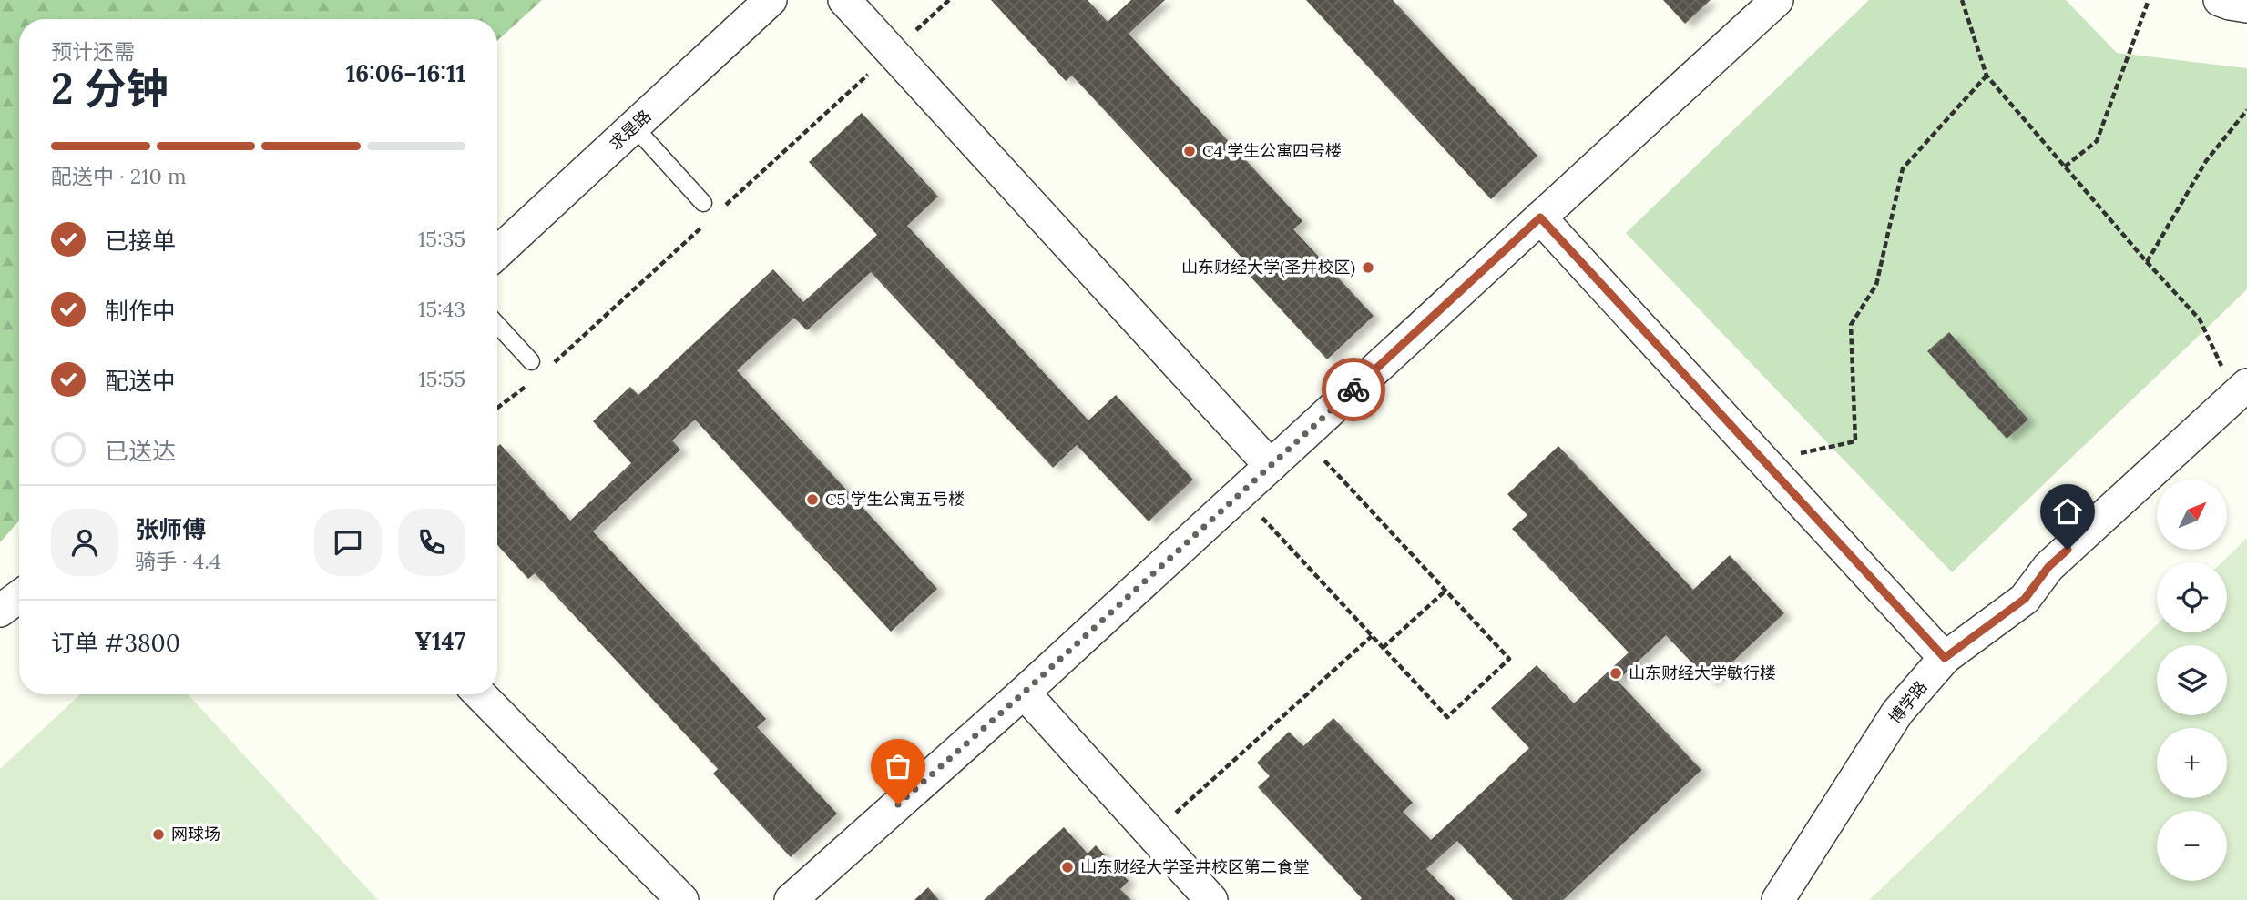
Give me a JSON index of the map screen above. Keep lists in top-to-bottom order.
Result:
{
  "streets": {
    "street": ["求是路", "博学路"]
  },
  "places": [
    "C4 学生公寓四号楼",
    "山东财经大学(圣井校区)",
    "C5 学生公寓五号楼",
    "山东财经大学敏行楼",
    "网球场",
    "山东财经大学圣井校区第二食堂"
  ],
  "north": "top right",
  "page": {
    "heading": ["2 分钟", "预计还需", "16:06–16:11"],
    "panel": [
      "张师傅",
      "骑手 · 4.4",
      "订单 #3800",
      "¥147"
    ],
    "bar": "配送中 · 210 m",
    "list": [
      ["已接单", "15:35"],
      ["制作中", "15:43"],
      ["配送中", "15:55"],
      "已送达"
    ],
    "map_buttons": ["+", "−"]
  }
}
